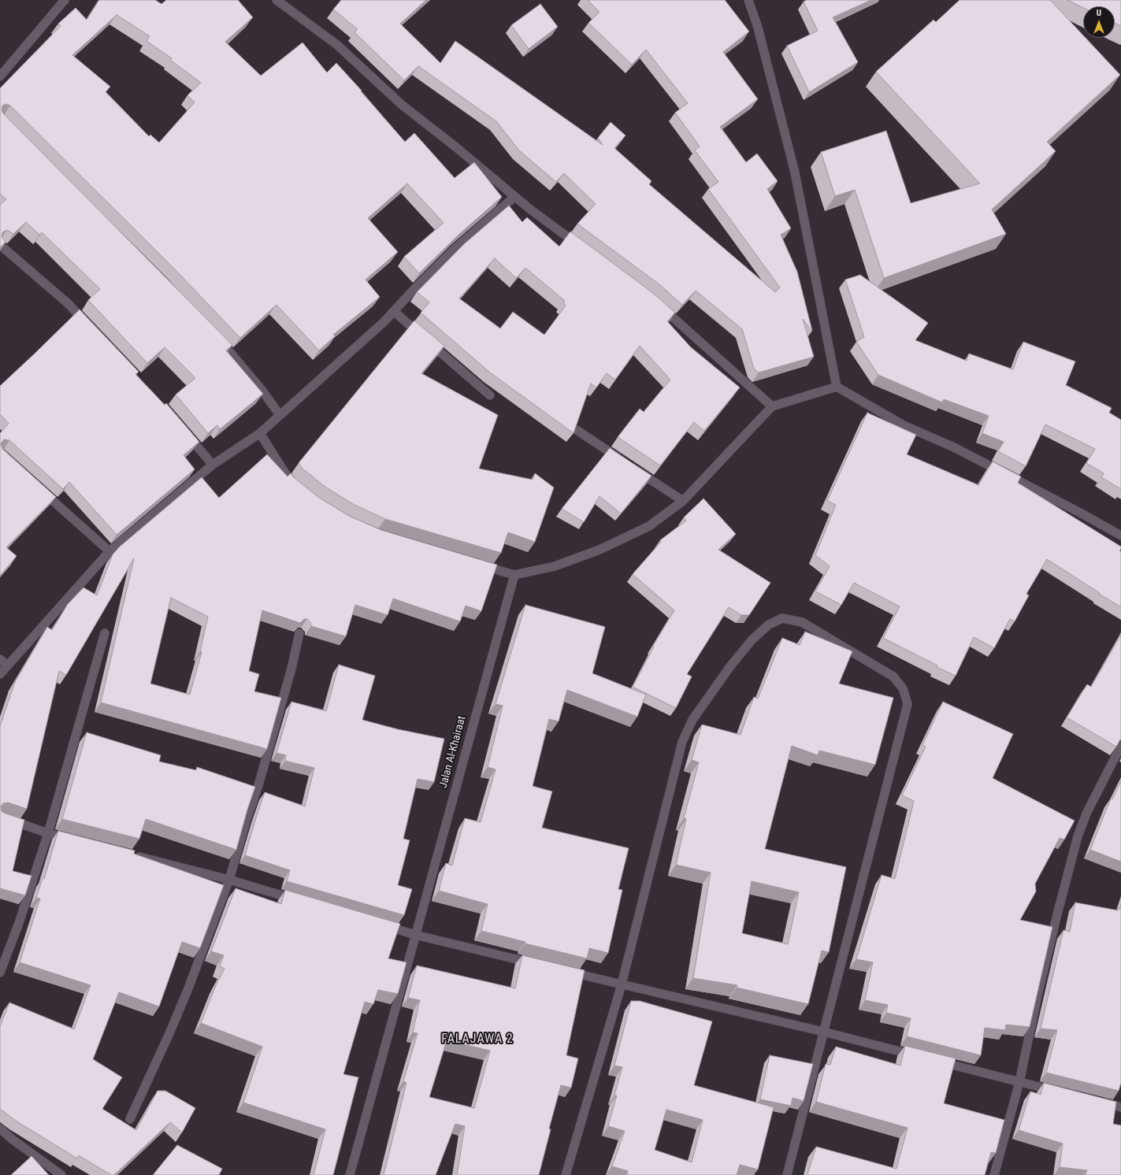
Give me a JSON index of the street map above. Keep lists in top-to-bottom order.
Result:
{
  "streets": {
    "street": ["Jalan Al-Khairaat"]
  },
  "districts": ["FALAJAWA 2"],
  "north": "top"
}
